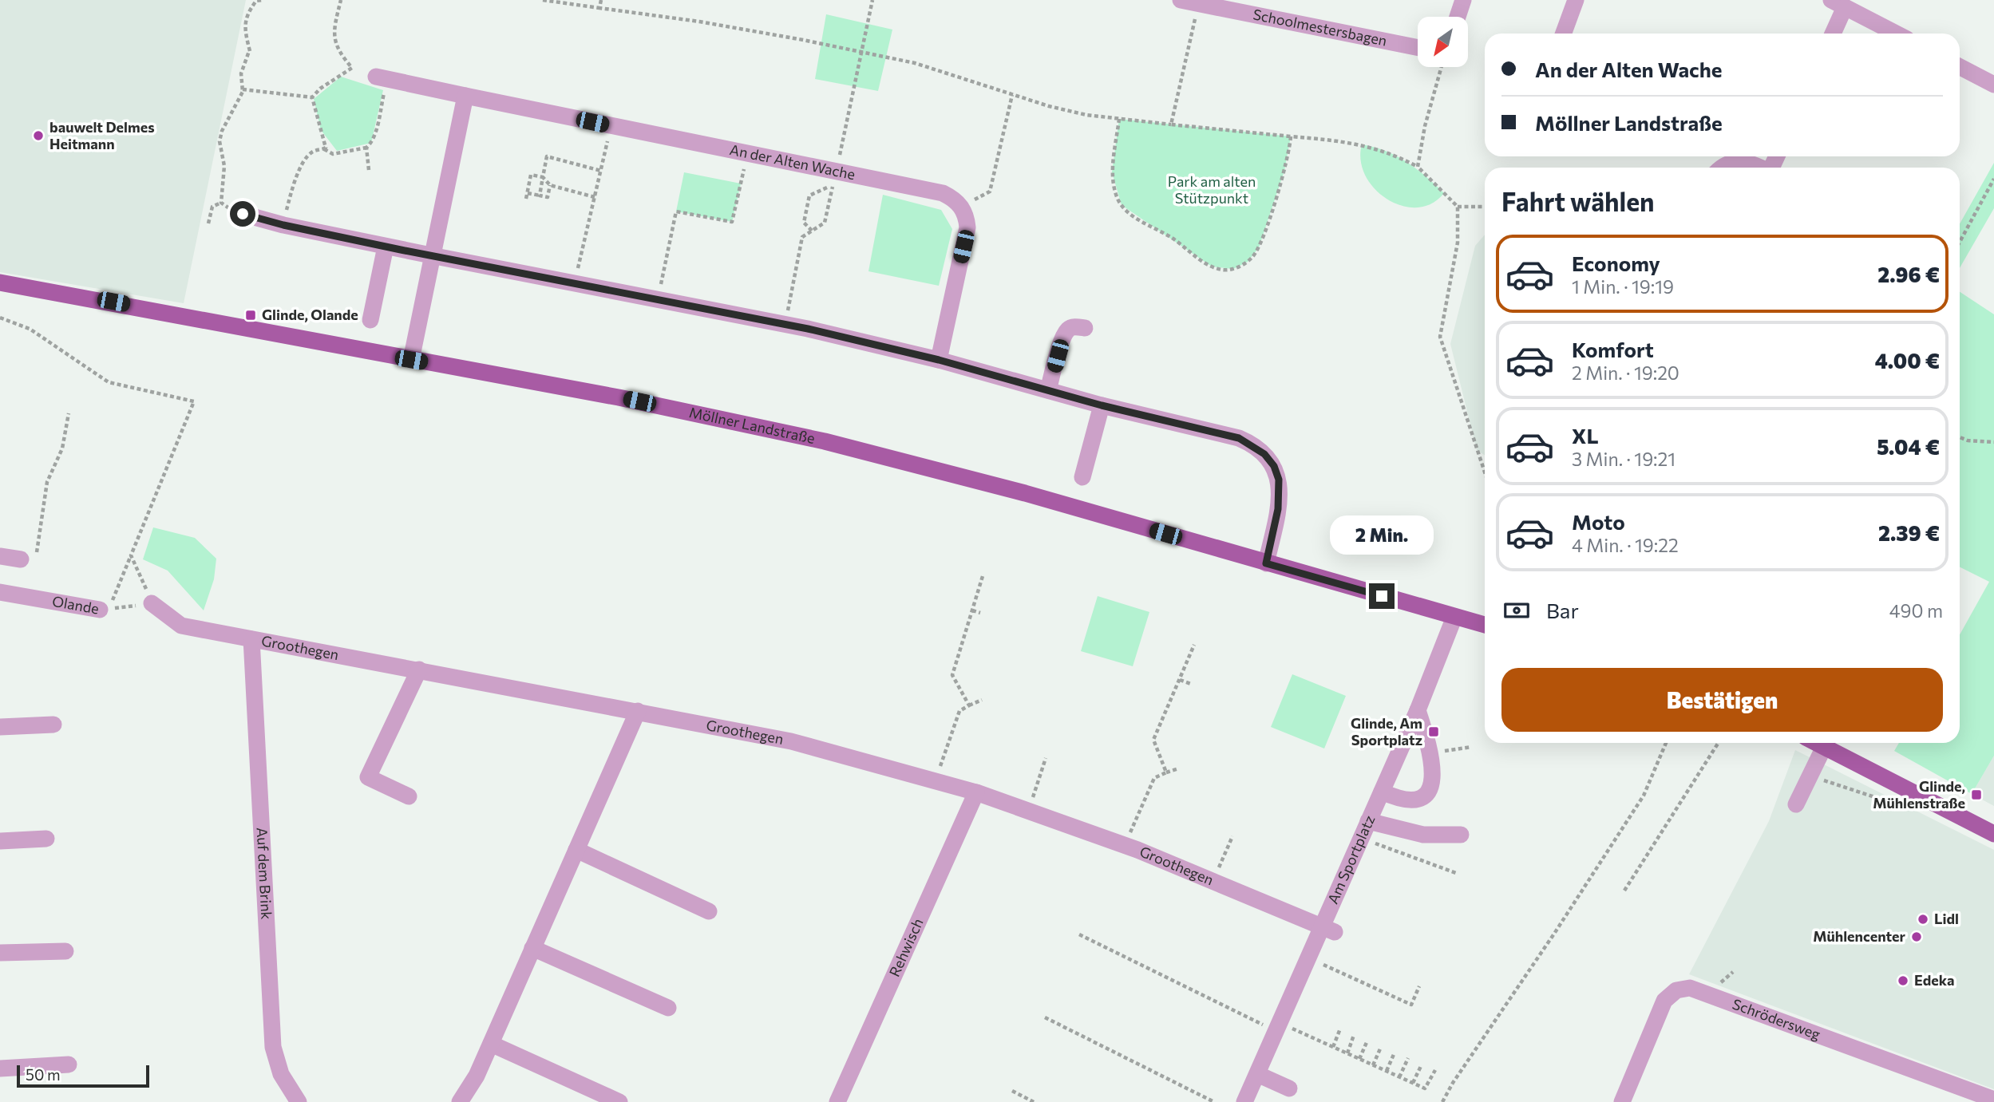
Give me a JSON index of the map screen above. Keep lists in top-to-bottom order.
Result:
{
  "streets": {
    "main road": ["Möllner Landstraße"],
    "street": [
      "Schoolmestersbagen",
      "An der Alten Wache",
      "Olande",
      "Groothegen",
      "Am Sportplatz",
      "Auf dem Brink",
      "Rehwisch",
      "Schrödersweg"
    ]
  },
  "crossings": [
    ["Möllner Landstraße", "Am Sportplatz"],
    ["Olande", "Groothegen"],
    ["Groothegen", "Am Sportplatz"],
    ["Groothegen", "Auf dem Brink"],
    ["Groothegen", "Rehwisch"]
  ],
  "parks": ["Park am alten Stützpunkt"],
  "places": {
    "other": [
      "bauwelt Delmes Heitmann",
      "Lidl",
      "Mühlencenter",
      "Edeka"
    ],
    "transit": ["Glinde, Olande", "Glinde, Am Sportplatz", "Glinde, Mühlenstraße"]
  },
  "scale_bar": "50 m",
  "north": "bottom left",
  "page": {
    "banner": ["An der Alten Wache", "Möllner Landstraße"],
    "heading": "Fahrt wählen",
    "list": [
      {
        "name": "Economy",
        "note": "1 Min. · 19:19",
        "value": "2.96 €"
      },
      {
        "name": "Komfort",
        "note": "2 Min. · 19:20",
        "value": "4.00 €"
      },
      {
        "name": "XL",
        "note": "3 Min. · 19:21",
        "value": "5.04 €"
      },
      {
        "name": "Moto",
        "note": "4 Min. · 19:22",
        "value": "2.39 €"
      }
    ],
    "bubble": "2 Min.",
    "pay": ["Bar", "490 m"],
    "buttons": "Bestätigen",
    "scale": "50 m"
  }
}
